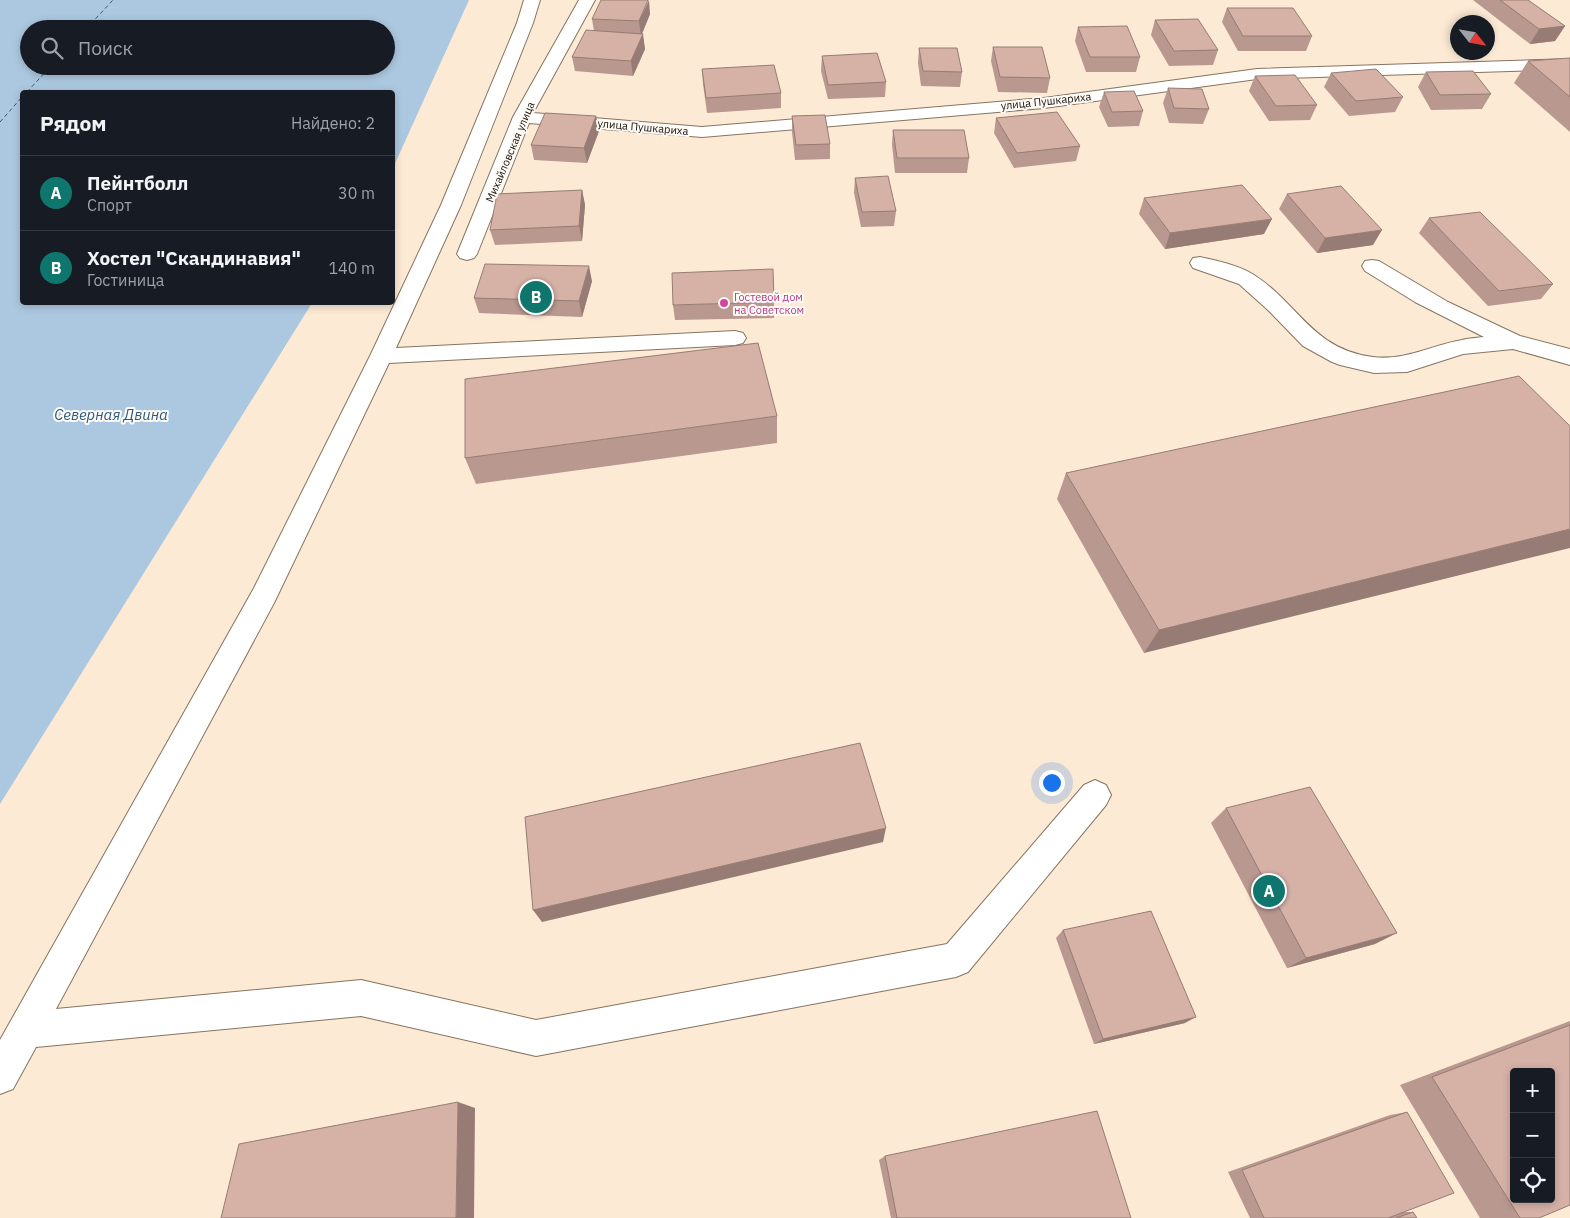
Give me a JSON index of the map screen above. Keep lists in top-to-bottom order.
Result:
{
  "streets": {
    "street": ["улица Пушкариха", "Михайловская улица"]
  },
  "crossings": [
    ["улица Пушкариха", "Михайловская улица"]
  ],
  "water": ["Северная Двина"],
  "places": ["Гостевой дом на Советском"],
  "north": "bottom right",
  "page": {
    "search": "Поиск",
    "heading": ["Рядом", "Найдено: 2"],
    "list": [
      {
        "mark": "A",
        "name": "Пейнтболл",
        "note": "Спорт",
        "value": "30 m"
      },
      {
        "mark": "B",
        "name": "Хостел \"Скандинавия\"",
        "note": "Гостиница",
        "value": "140 m"
      }
    ],
    "pins": ["B", "A"],
    "map_buttons": ["+", "−"]
  }
}
